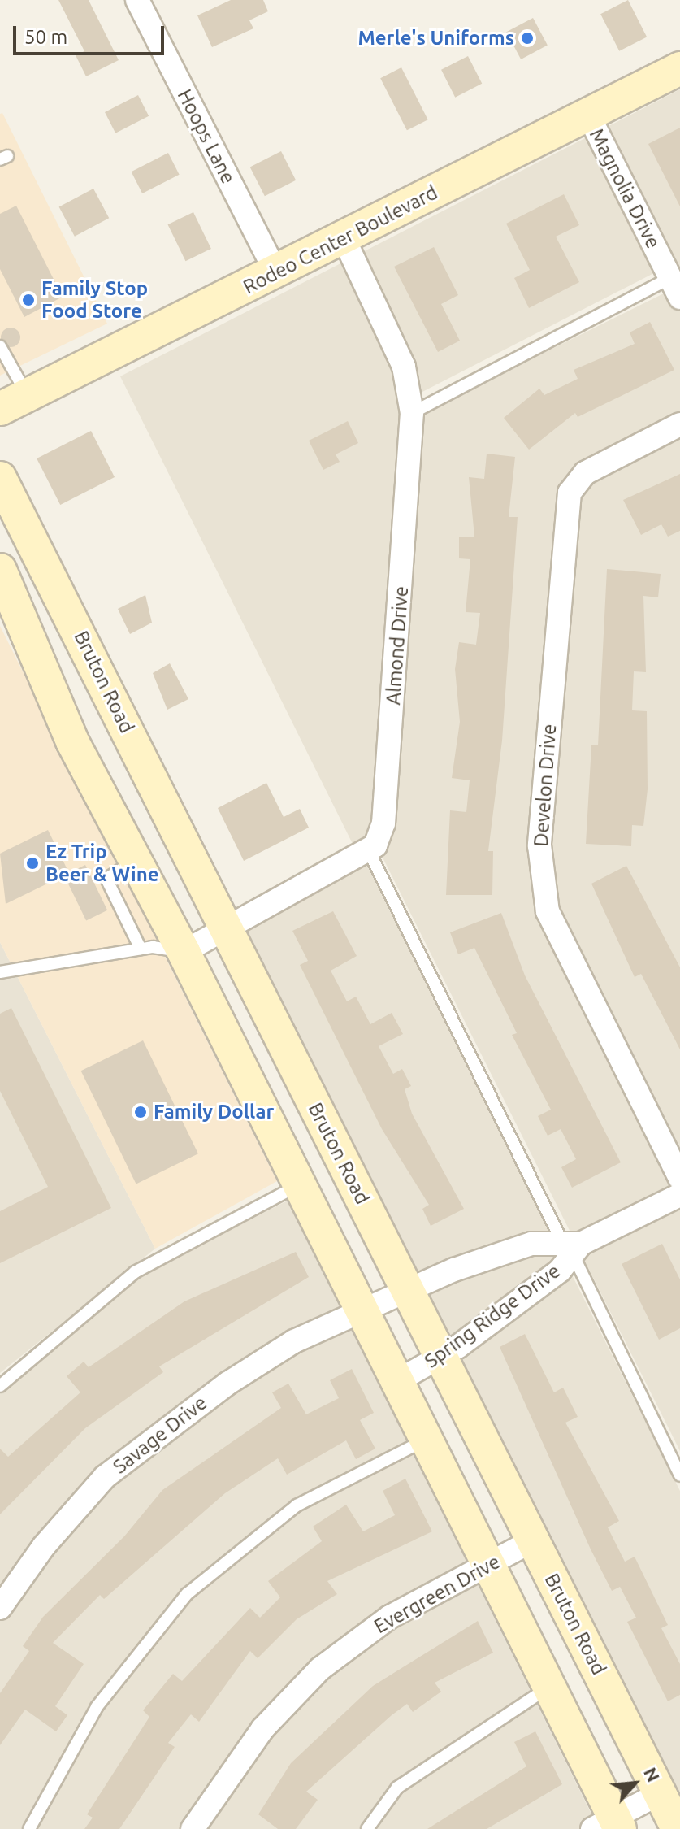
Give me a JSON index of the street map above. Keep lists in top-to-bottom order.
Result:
{
  "streets": {
    "main road": ["Rodeo Center Boulevard", "Bruton Road"],
    "street": [
      "Hoops Lane",
      "Magnolia Drive",
      "Almond Drive",
      "Develon Drive",
      "Spring Ridge Drive",
      "Savage Drive",
      "Evergreen Drive"
    ]
  },
  "crossings": [
    ["Hoops Lane", "Rodeo Center Boulevard"],
    ["Magnolia Drive", "Rodeo Center Boulevard"],
    ["Rodeo Center Boulevard", "Almond Drive"],
    ["Bruton Road", "Spring Ridge Drive"],
    ["Bruton Road", "Evergreen Drive"],
    ["Spring Ridge Drive", "Savage Drive"]
  ],
  "places": [
    "Merle's Uniforms",
    "Family Stop Food Store",
    "Ez Trip Beer & Wine",
    "Family Dollar"
  ],
  "scale_bar": "50 m",
  "north": "top right"
}
